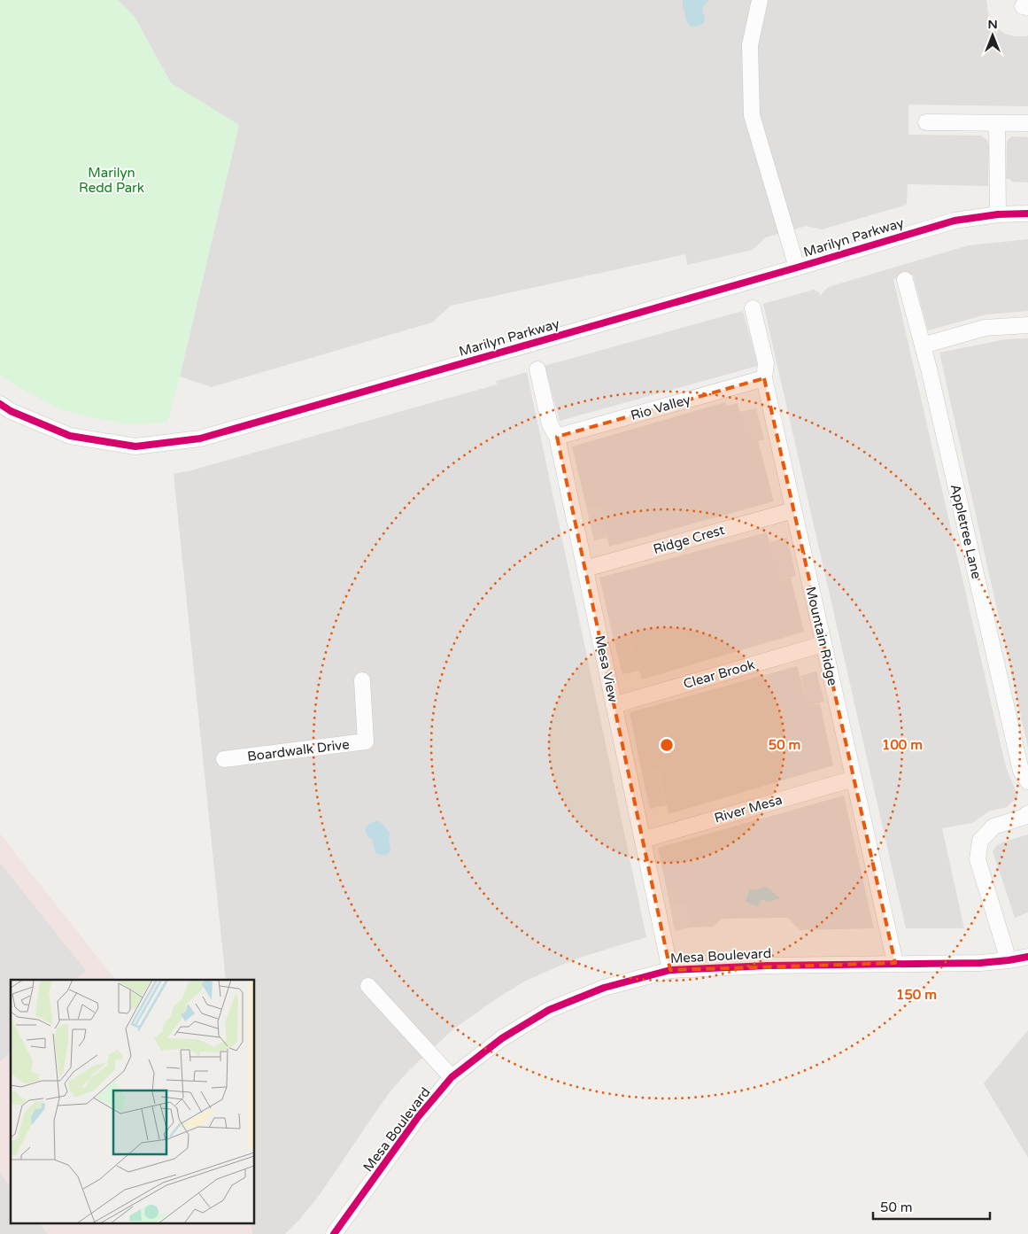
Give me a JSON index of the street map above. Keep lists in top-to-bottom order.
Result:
{
  "streets": {
    "street": [
      "Marilyn Parkway",
      "Rio Valley",
      "Appletree Lane",
      "Ridge Crest",
      "Mountain Ridge",
      "Mesa View",
      "Clear Brook",
      "Boardwalk Drive",
      "River Mesa",
      "Mesa Boulevard"
    ]
  },
  "crossings": [
    ["Rio Valley", "Mountain Ridge"],
    ["Rio Valley", "Mesa View"],
    ["Ridge Crest", "Mountain Ridge"],
    ["Ridge Crest", "Mesa View"],
    ["Mountain Ridge", "Clear Brook"],
    ["Mountain Ridge", "River Mesa"],
    ["Mountain Ridge", "Mesa Boulevard"],
    ["Mesa View", "Clear Brook"],
    ["Mesa View", "River Mesa"],
    ["Mesa View", "Mesa Boulevard"]
  ],
  "parks": ["Marilyn Redd Park"],
  "scale_bar": "50 m",
  "north": "top",
  "rings": ["50 m", "100 m", "150 m"]
}
